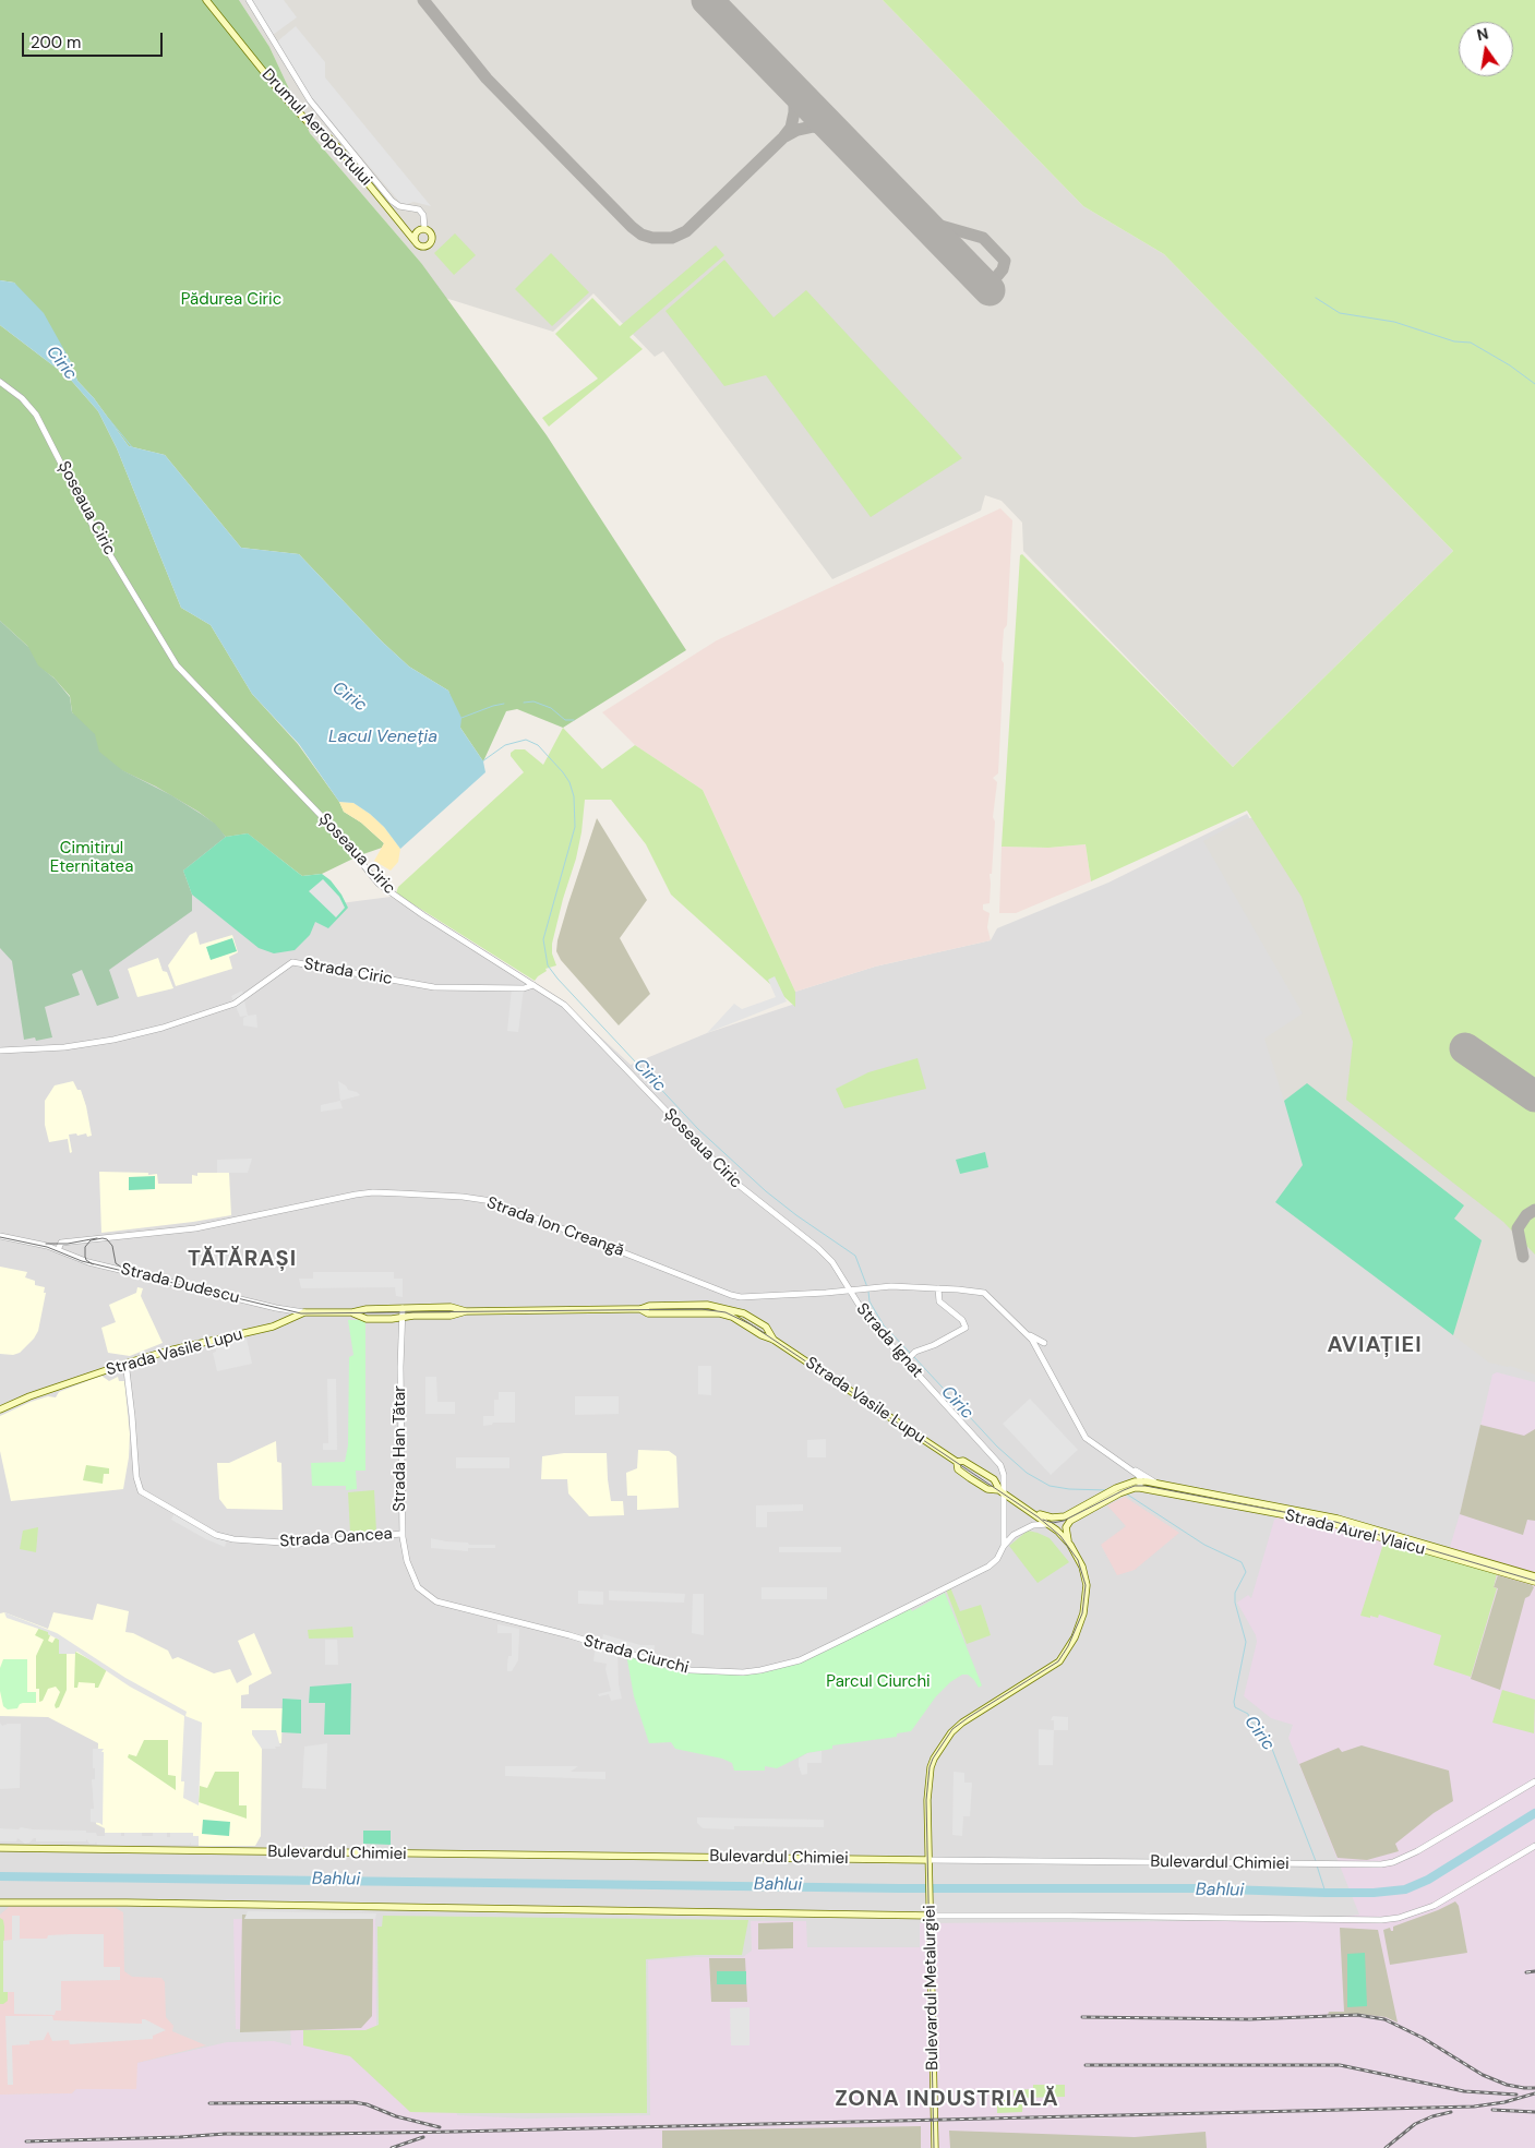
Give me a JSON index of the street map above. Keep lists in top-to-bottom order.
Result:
{
  "streets": {
    "main road": [
      "Drumul Aeroportului",
      "Strada Vasile Lupu",
      "Strada Aurel Vlaicu",
      "Bulevardul Chimiei",
      "Bulevardul Metalurgiei"
    ],
    "street": [
      "Șoseaua Ciric",
      "Strada Ciric",
      "Strada Ion Creangă",
      "Strada Dudescu",
      "Strada Ignat",
      "Strada Han Tătar",
      "Strada Oancea",
      "Strada Ciurchi"
    ]
  },
  "crossings": [
    ["Șoseaua Ciric", "Strada Ciric"],
    ["Șoseaua Ciric", "Strada Ion Creangă"],
    ["Șoseaua Ciric", "Strada Ignat"],
    ["Strada Ion Creangă", "Strada Ignat"],
    ["Strada Ion Creangă", "Strada Aurel Vlaicu"],
    ["Strada Dudescu", "Strada Vasile Lupu"],
    ["Strada Ignat", "Strada Vasile Lupu"],
    ["Strada Vasile Lupu", "Strada Han Tătar"],
    ["Strada Vasile Lupu", "Strada Aurel Vlaicu"],
    ["Strada Vasile Lupu", "Strada Oancea"],
    ["Strada Vasile Lupu", "Strada Ciurchi"],
    ["Strada Vasile Lupu", "Bulevardul Chimiei"],
    ["Strada Vasile Lupu", "Bulevardul Metalurgiei"],
    ["Strada Han Tătar", "Strada Oancea"],
    ["Strada Han Tătar", "Strada Ciurchi"],
    ["Bulevardul Chimiei", "Bulevardul Metalurgiei"]
  ],
  "districts": ["TĂTĂRAȘI", "AVIAȚIEI", "ZONA INDUSTRIALĂ"],
  "water": ["Ciric", "Lacul Veneția", "Bahlui"],
  "parks": ["Pădurea Ciric", "Cimitirul Eternitatea", "Parcul Ciurchi"],
  "scale_bar": "200 m",
  "north": "top"
}
